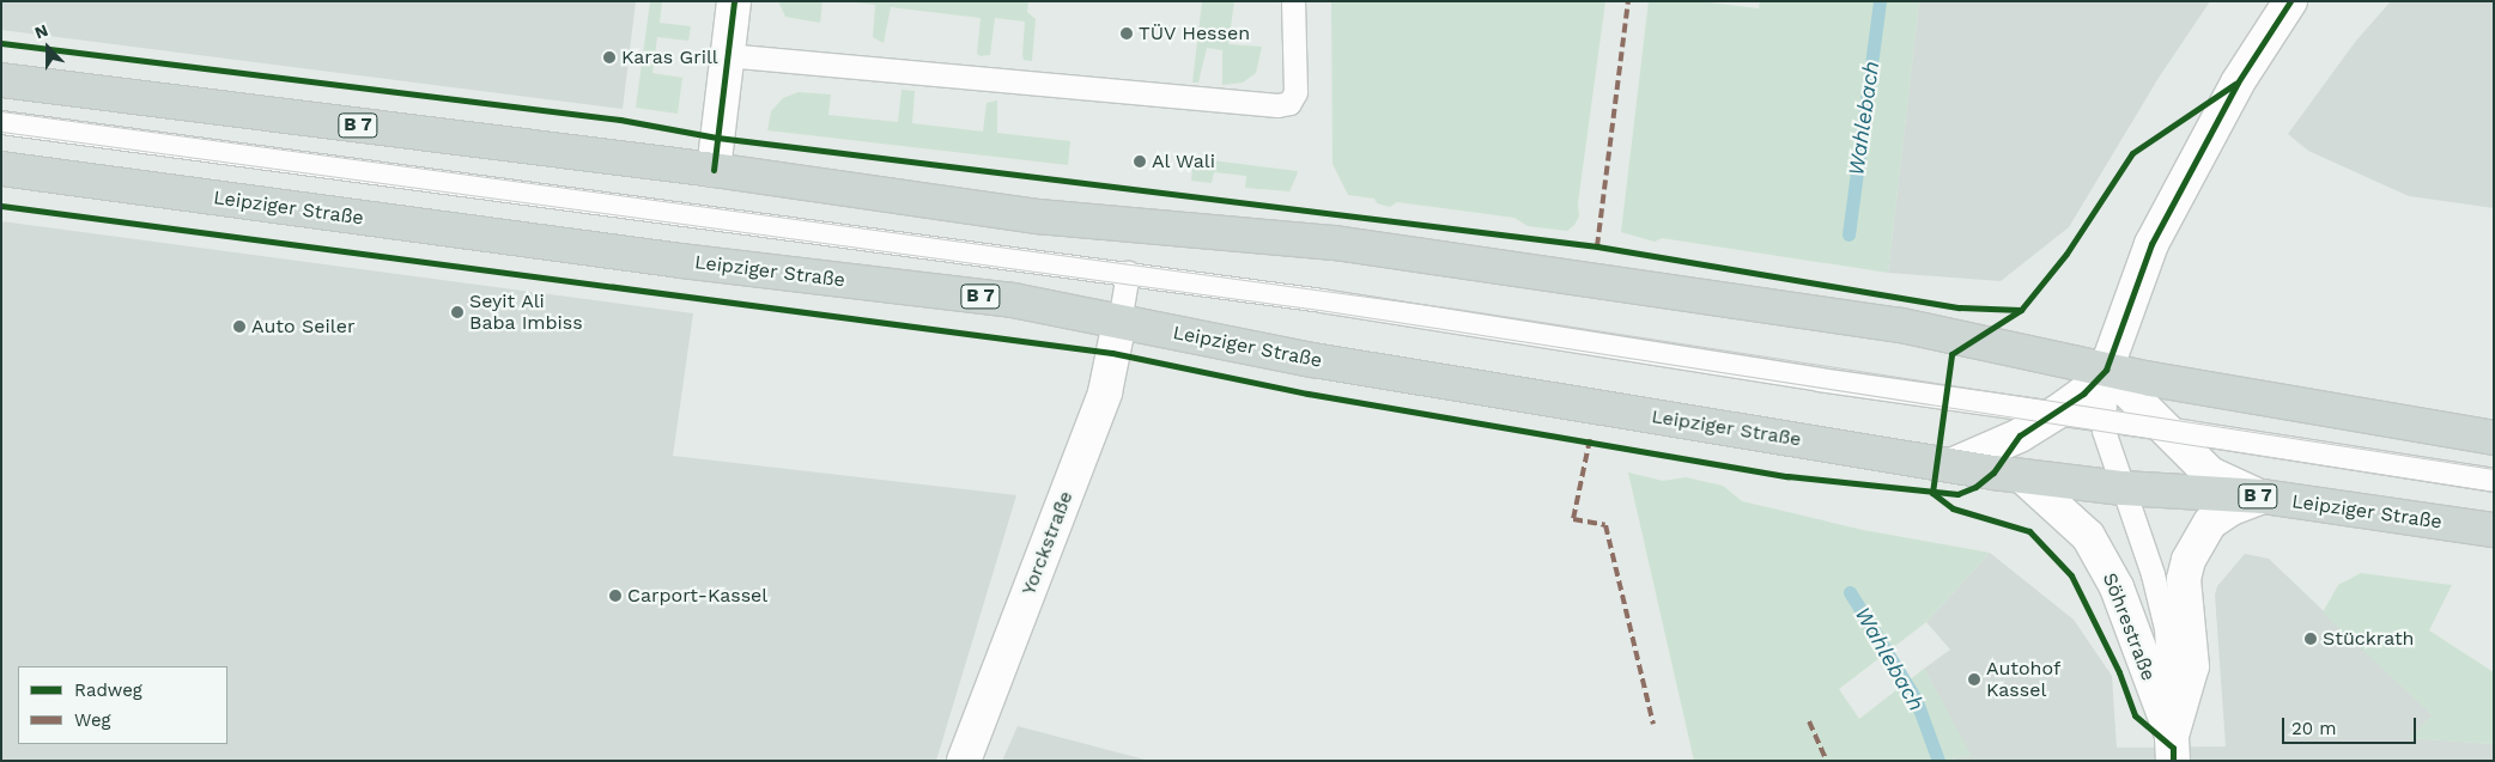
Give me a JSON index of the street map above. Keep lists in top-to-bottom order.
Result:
{
  "streets": {
    "main road": ["B 7", "Leipziger Straße"],
    "street": ["Yorckstraße", "Söhrestraße"]
  },
  "crossings": [
    ["Leipziger Straße", "Yorckstraße"],
    ["Leipziger Straße", "Söhrestraße"]
  ],
  "water": ["Wahlebach"],
  "places": [
    "TÜV Hessen",
    "Karas Grill",
    "Al Wali",
    "Seyit Ali Baba Imbiss",
    "Auto Seiler",
    "Carport-Kassel",
    "Stückrath",
    "Autohof Kassel"
  ],
  "legend": ["Radweg", "Weg"],
  "scale_bar": "20 m",
  "north": "top"
}
